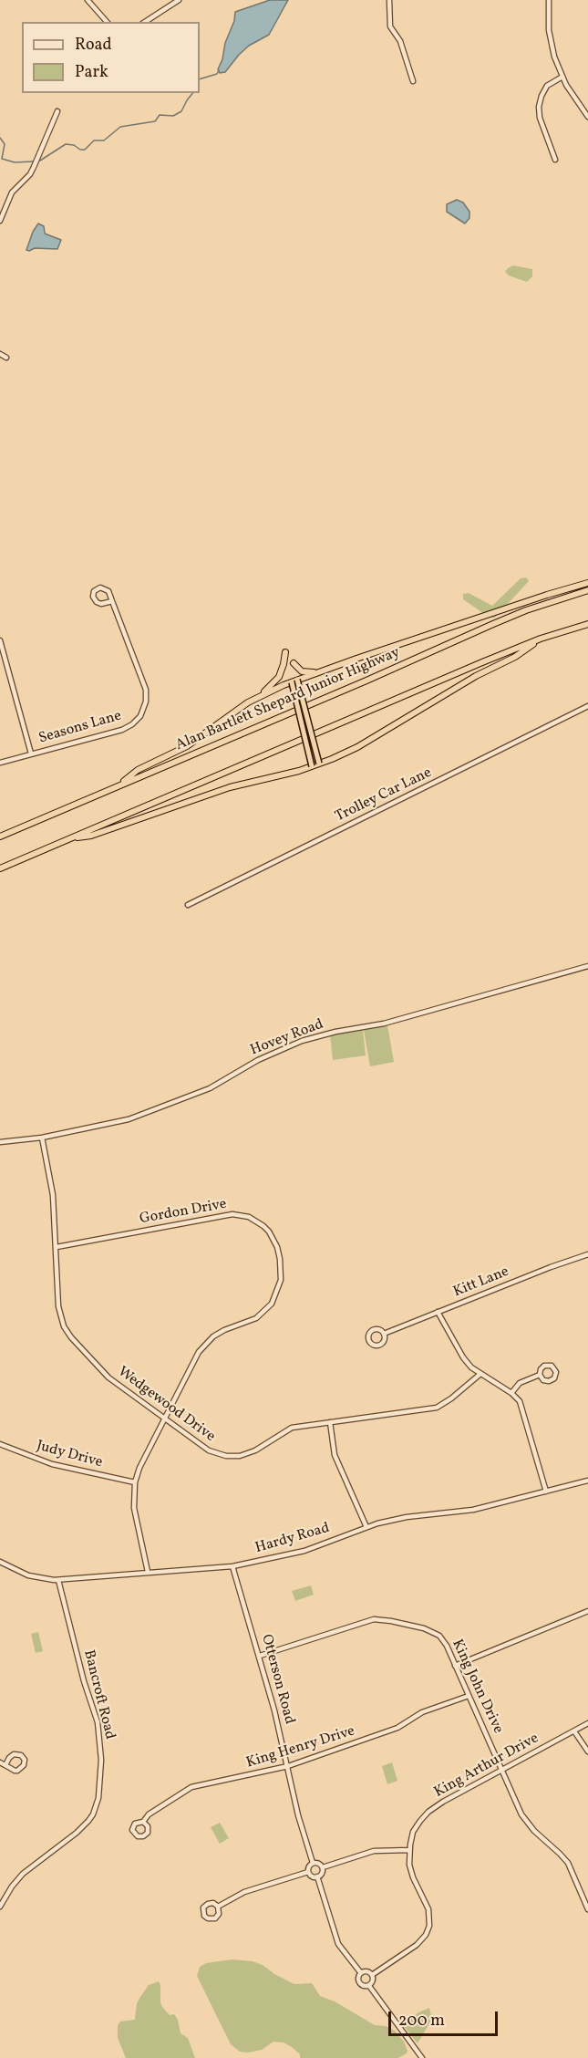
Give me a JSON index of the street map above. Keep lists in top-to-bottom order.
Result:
{
  "streets": {
    "highway": ["Alan Bartlett Shepard Junior Highway"],
    "street": [
      "Seasons Lane",
      "Trolley Car Lane",
      "Hovey Road",
      "Gordon Drive",
      "Kitt Lane",
      "Wedgewood Drive",
      "Judy Drive",
      "Hardy Road",
      "Otterson Road",
      "King John Drive",
      "Bancroft Road",
      "King Henry Drive",
      "King Arthur Drive"
    ]
  },
  "crossings": [
    ["Hovey Road", "Wedgewood Drive"],
    ["Gordon Drive", "Wedgewood Drive"],
    ["Gordon Drive", "Judy Drive"],
    ["Gordon Drive", "Hardy Road"],
    ["Hardy Road", "Otterson Road"],
    ["Hardy Road", "Bancroft Road"],
    ["Otterson Road", "King John Drive"],
    ["Otterson Road", "King Henry Drive"],
    ["King John Drive", "King Henry Drive"],
    ["King John Drive", "King Arthur Drive"]
  ],
  "legend": ["Road", "Park"],
  "scale_bar": "200 m"
}
